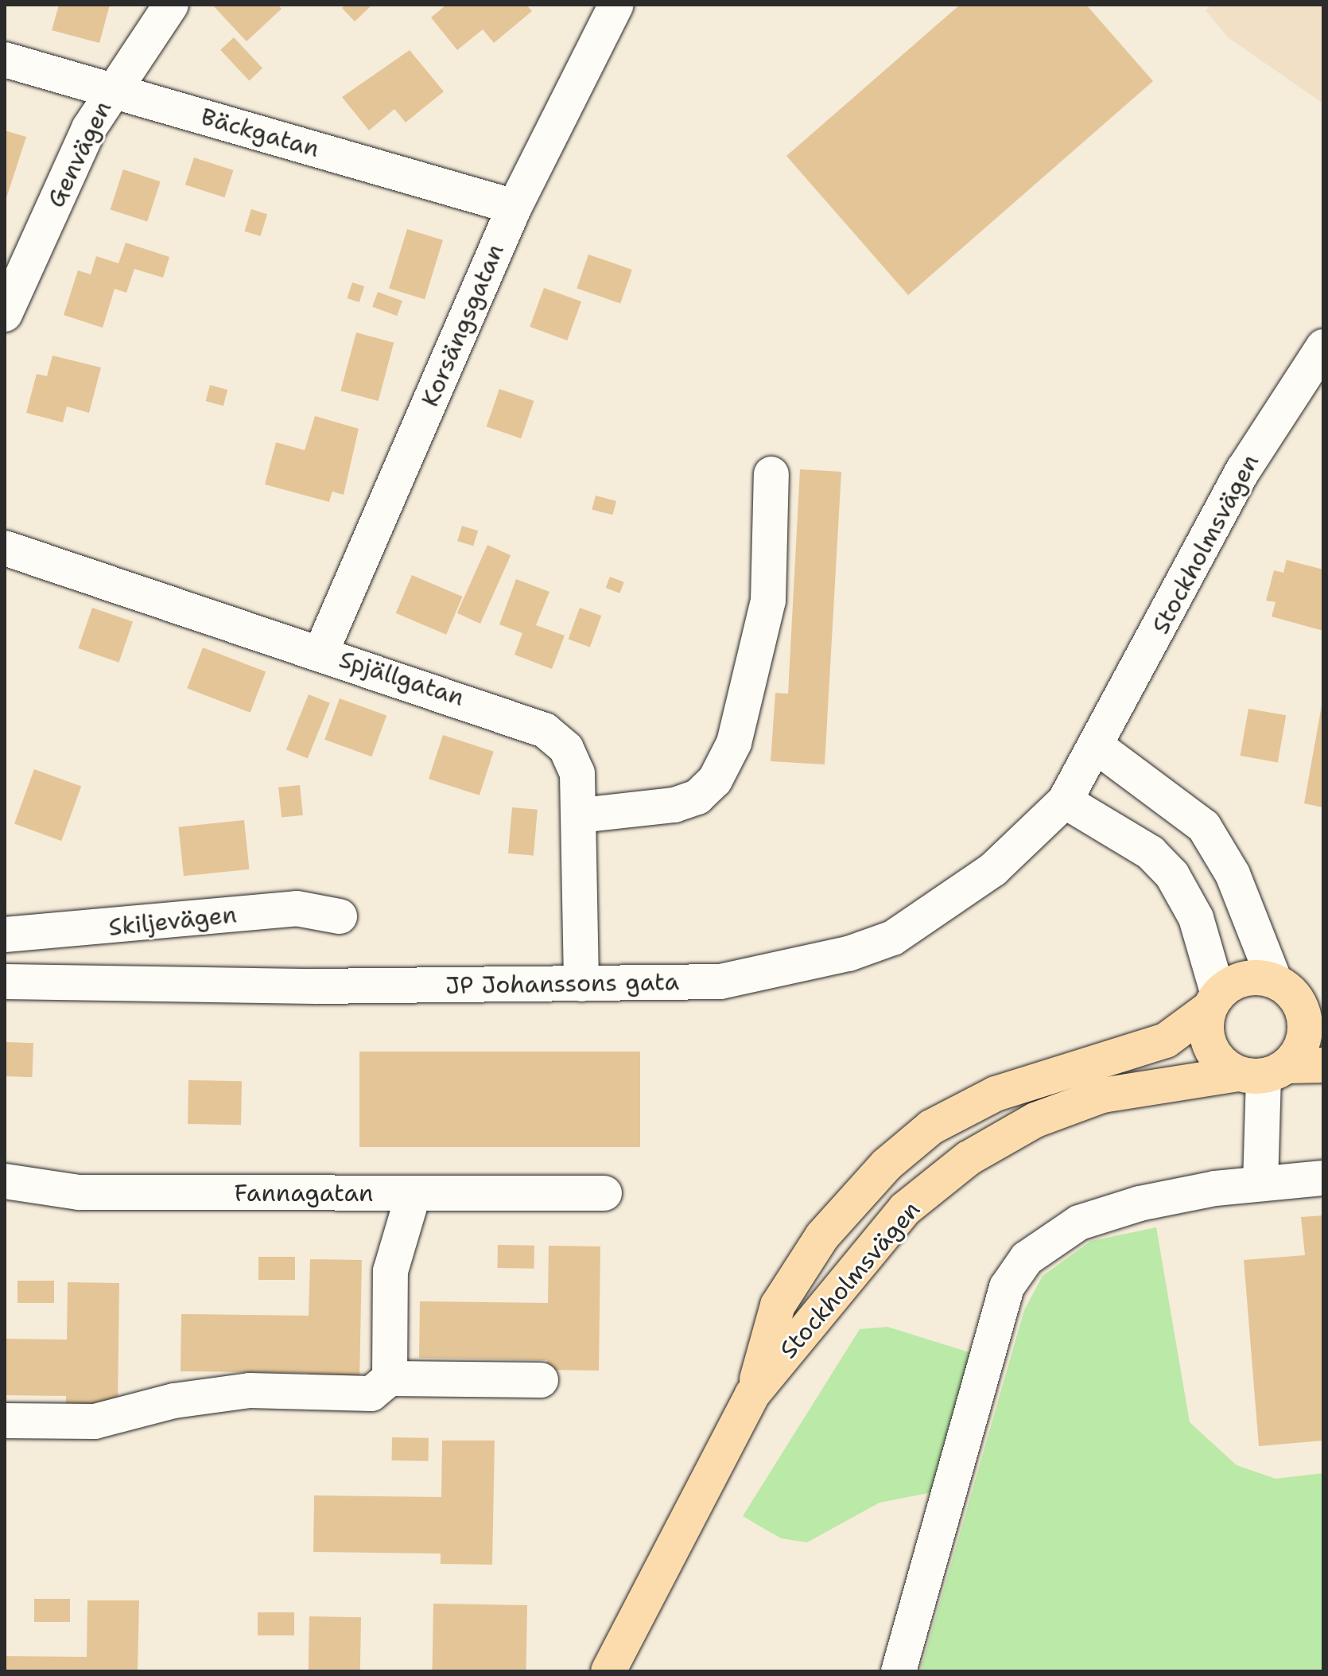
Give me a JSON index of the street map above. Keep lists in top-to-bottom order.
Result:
{
  "streets": {
    "main road": ["Stockholmsvägen"],
    "street": [
      "Bäckgatan",
      "Genvägen",
      "Korsängsgatan",
      "Spjällgatan",
      "Skiljevägen",
      "JP Johanssons gata",
      "Fannagatan"
    ]
  },
  "crossings": [
    ["Bäckgatan", "Genvägen"],
    ["Bäckgatan", "Korsängsgatan"],
    ["Korsängsgatan", "Spjällgatan"],
    ["Stockholmsvägen", "JP Johanssons gata"],
    ["Spjällgatan", "JP Johanssons gata"]
  ]
}
